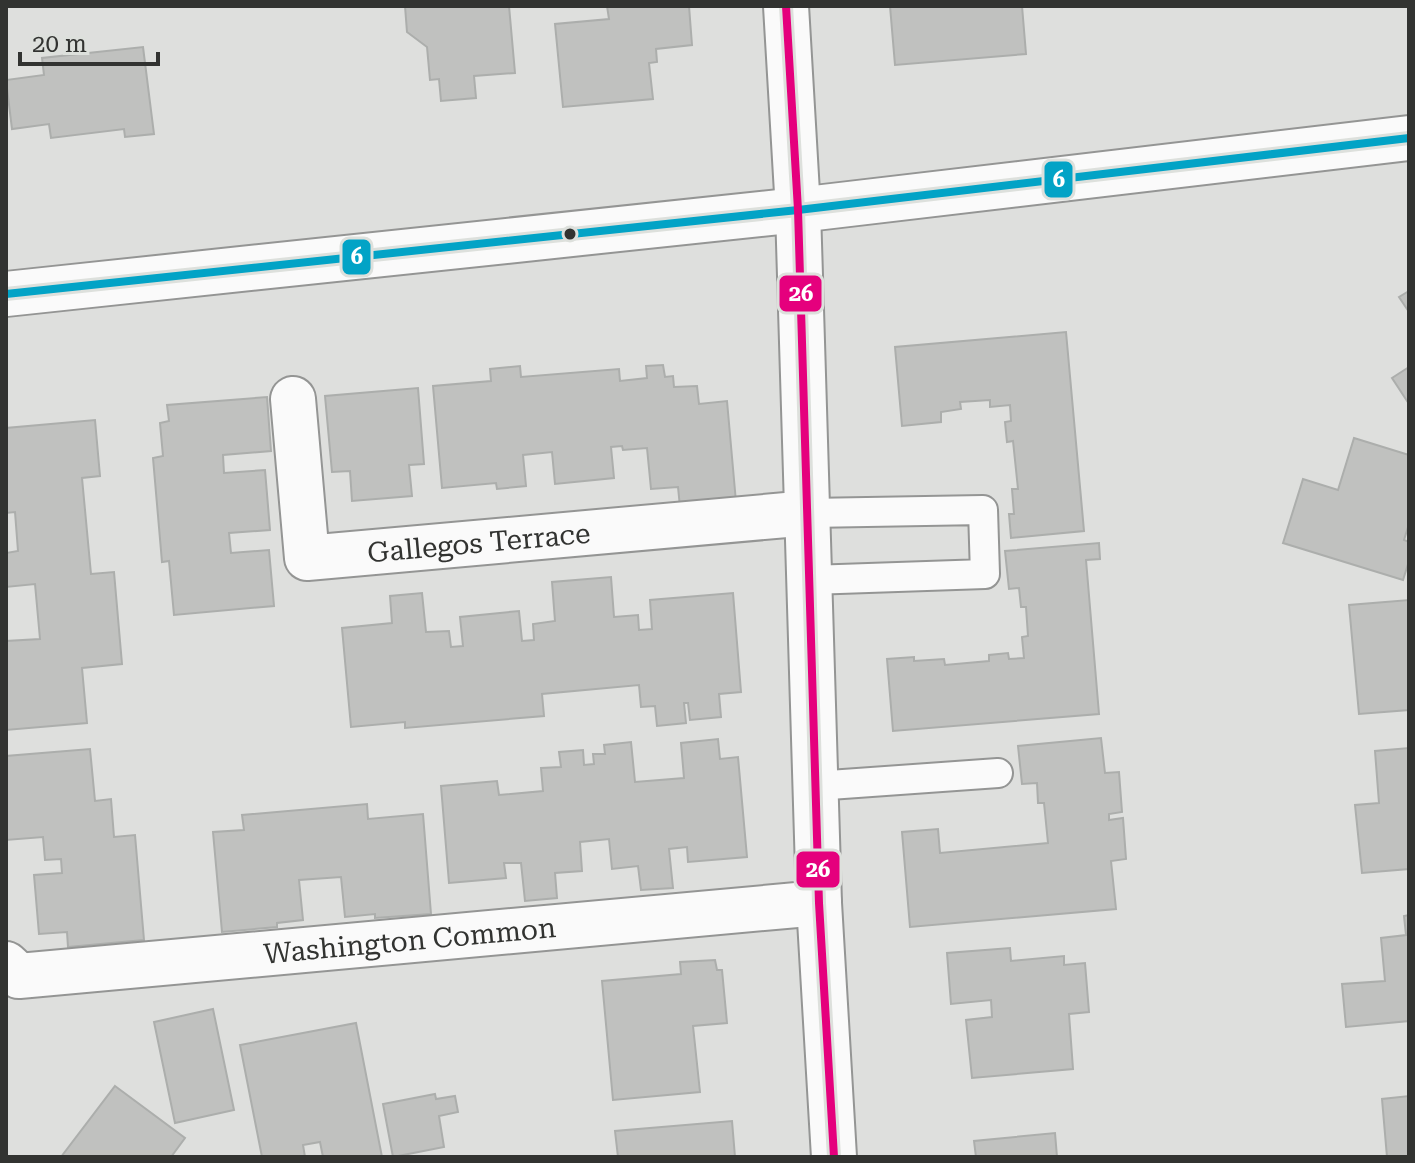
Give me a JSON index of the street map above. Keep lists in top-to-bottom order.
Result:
{
  "streets": {
    "street": ["Gallegos Terrace", "Washington Common"]
  },
  "lines": ["transit line 26", "transit line 6"],
  "scale_bar": "20 m"
}
